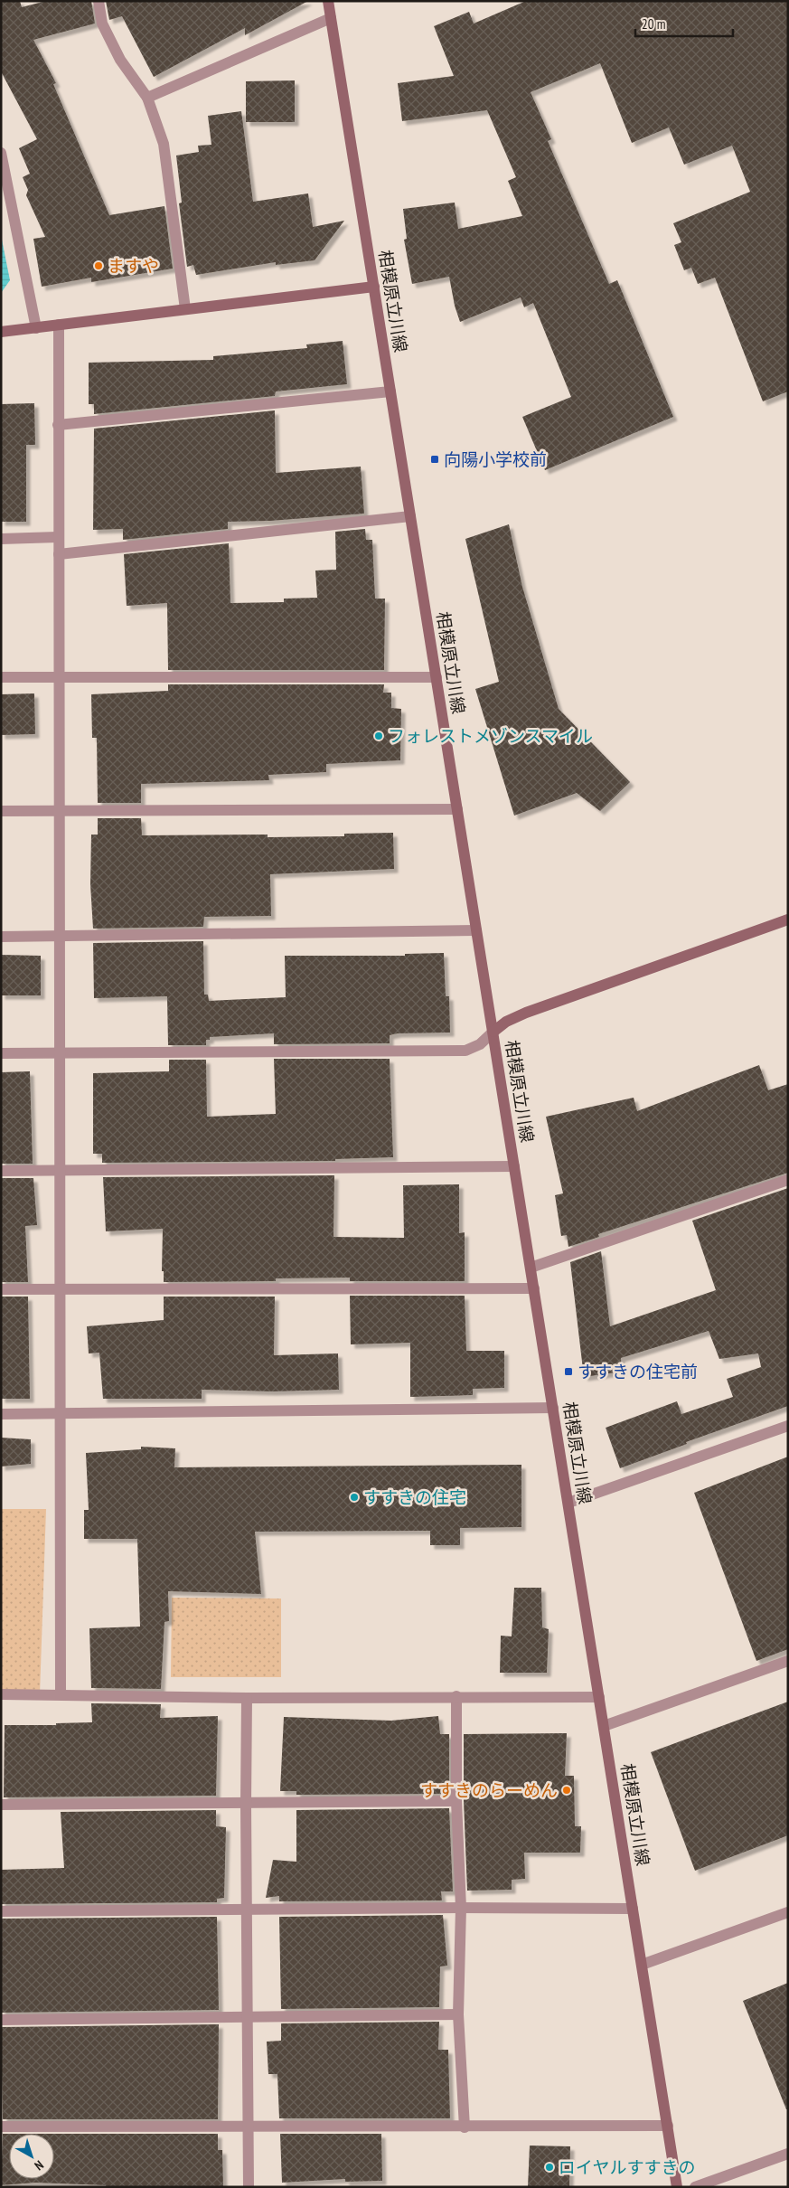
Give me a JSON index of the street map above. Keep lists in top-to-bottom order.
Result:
{
  "streets": {
    "main road": ["相模原立川線"]
  },
  "places": {
    "other": [
      "ますや",
      "フォレストメゾンスマイル",
      "すすきの住宅",
      "すすきのらーめん",
      "ロイヤルすすきの"
    ],
    "transit": ["向陽小学校前", "すすきの住宅前"]
  },
  "scale_bar": "20 m",
  "north": "bottom right"
}
